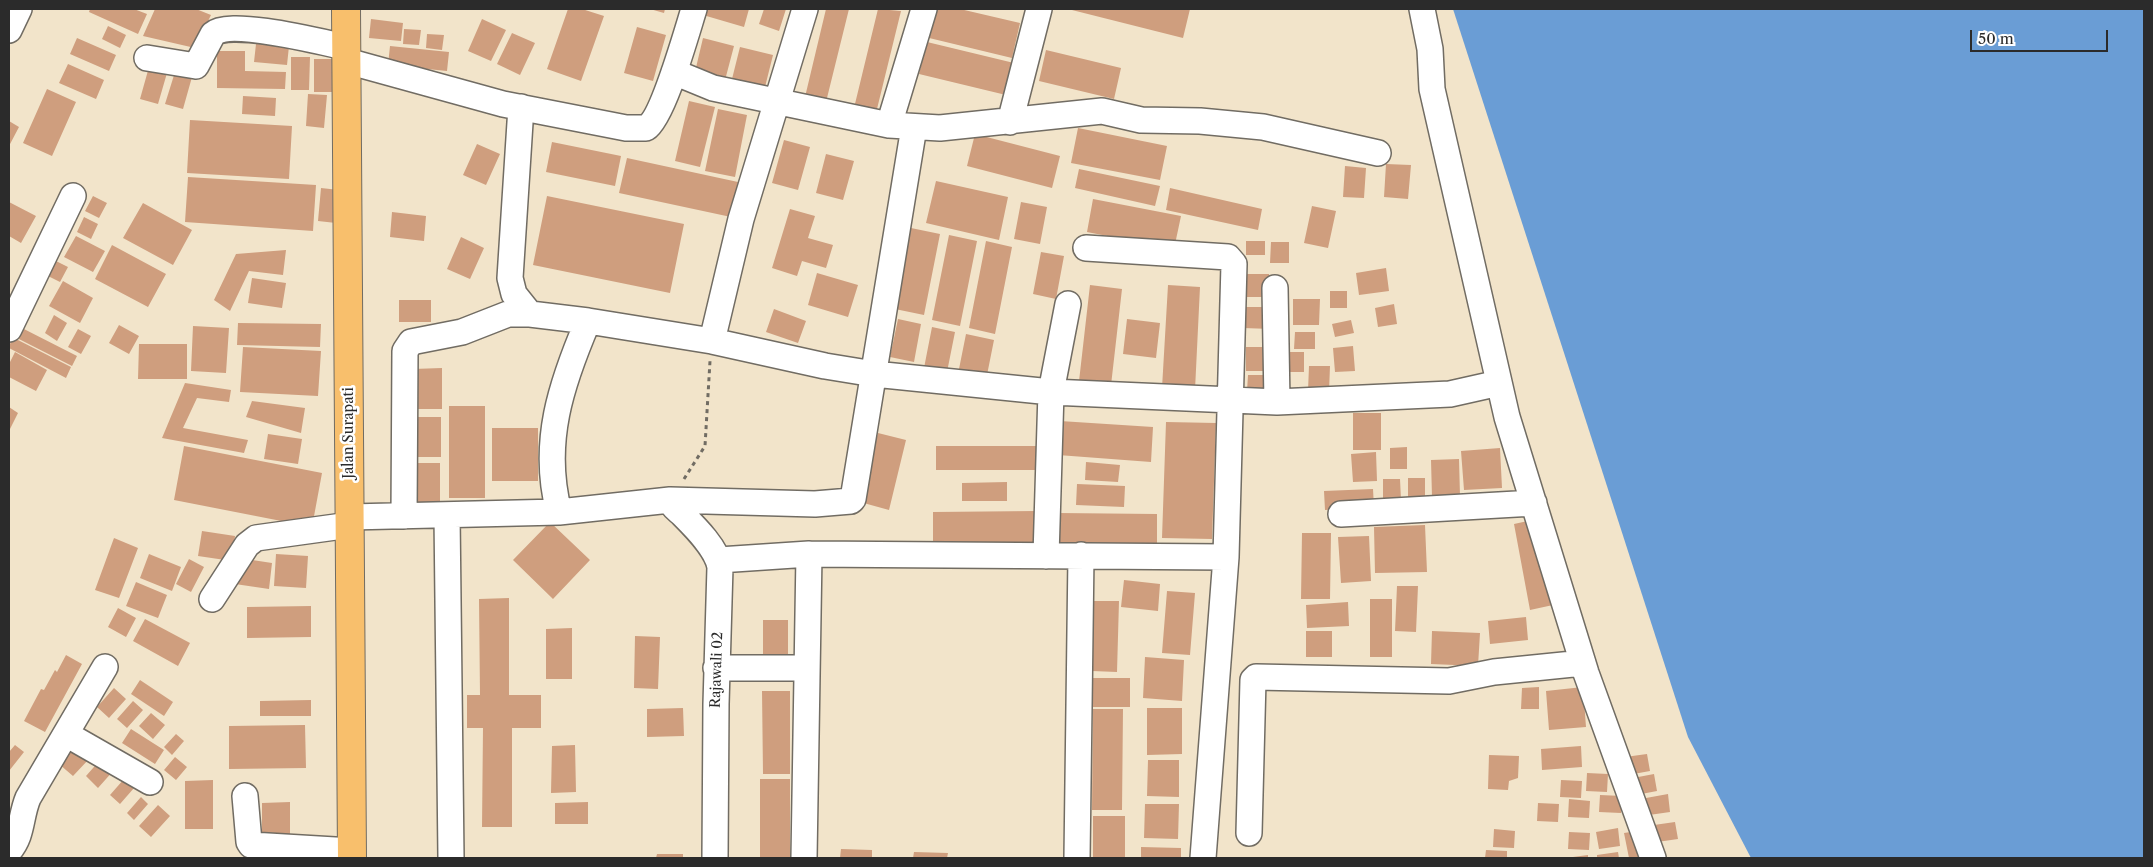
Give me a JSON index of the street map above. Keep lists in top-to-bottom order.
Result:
{
  "streets": {
    "highway": ["Jalan Surapati"],
    "street": ["Rajawali 02"]
  },
  "scale_bar": "50 m"
}
